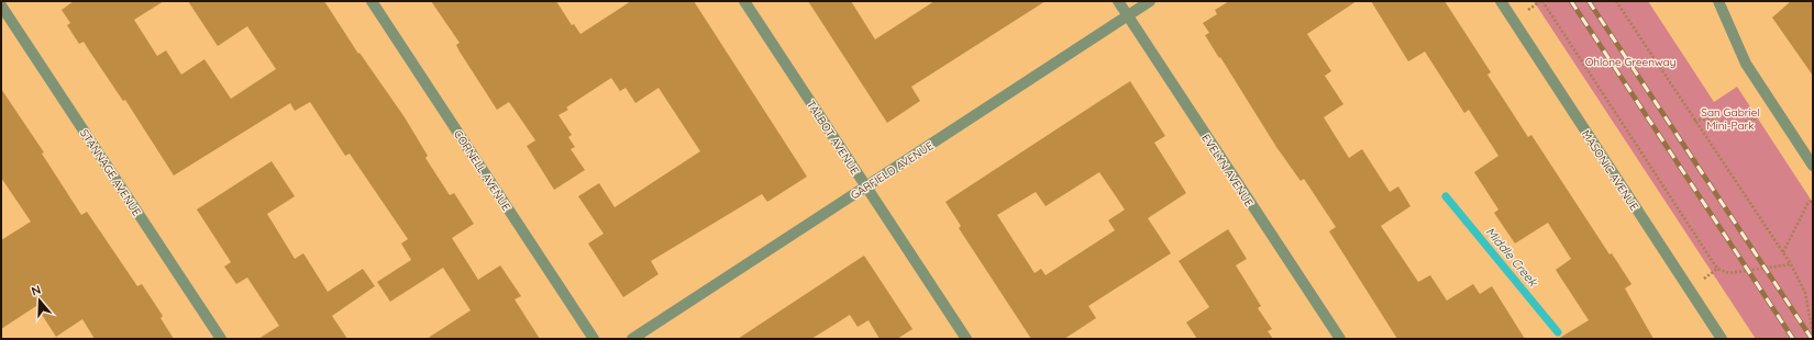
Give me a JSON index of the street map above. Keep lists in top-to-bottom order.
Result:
{
  "streets": {
    "street": [
      "TALBOT AVENUE",
      "CORNELL AVENUE",
      "GARFIELD AVENUE",
      "EVELYN AVENUE",
      "MASONIC AVENUE",
      "STANNAGE AVENUE"
    ]
  },
  "crossings": [
    ["TALBOT AVENUE", "GARFIELD AVENUE"],
    ["GARFIELD AVENUE", "EVELYN AVENUE"]
  ],
  "water": ["Middle Creek"],
  "parks": ["Ohlone Greenway", "San Gabriel Mini-Park"],
  "north": "top"
}
